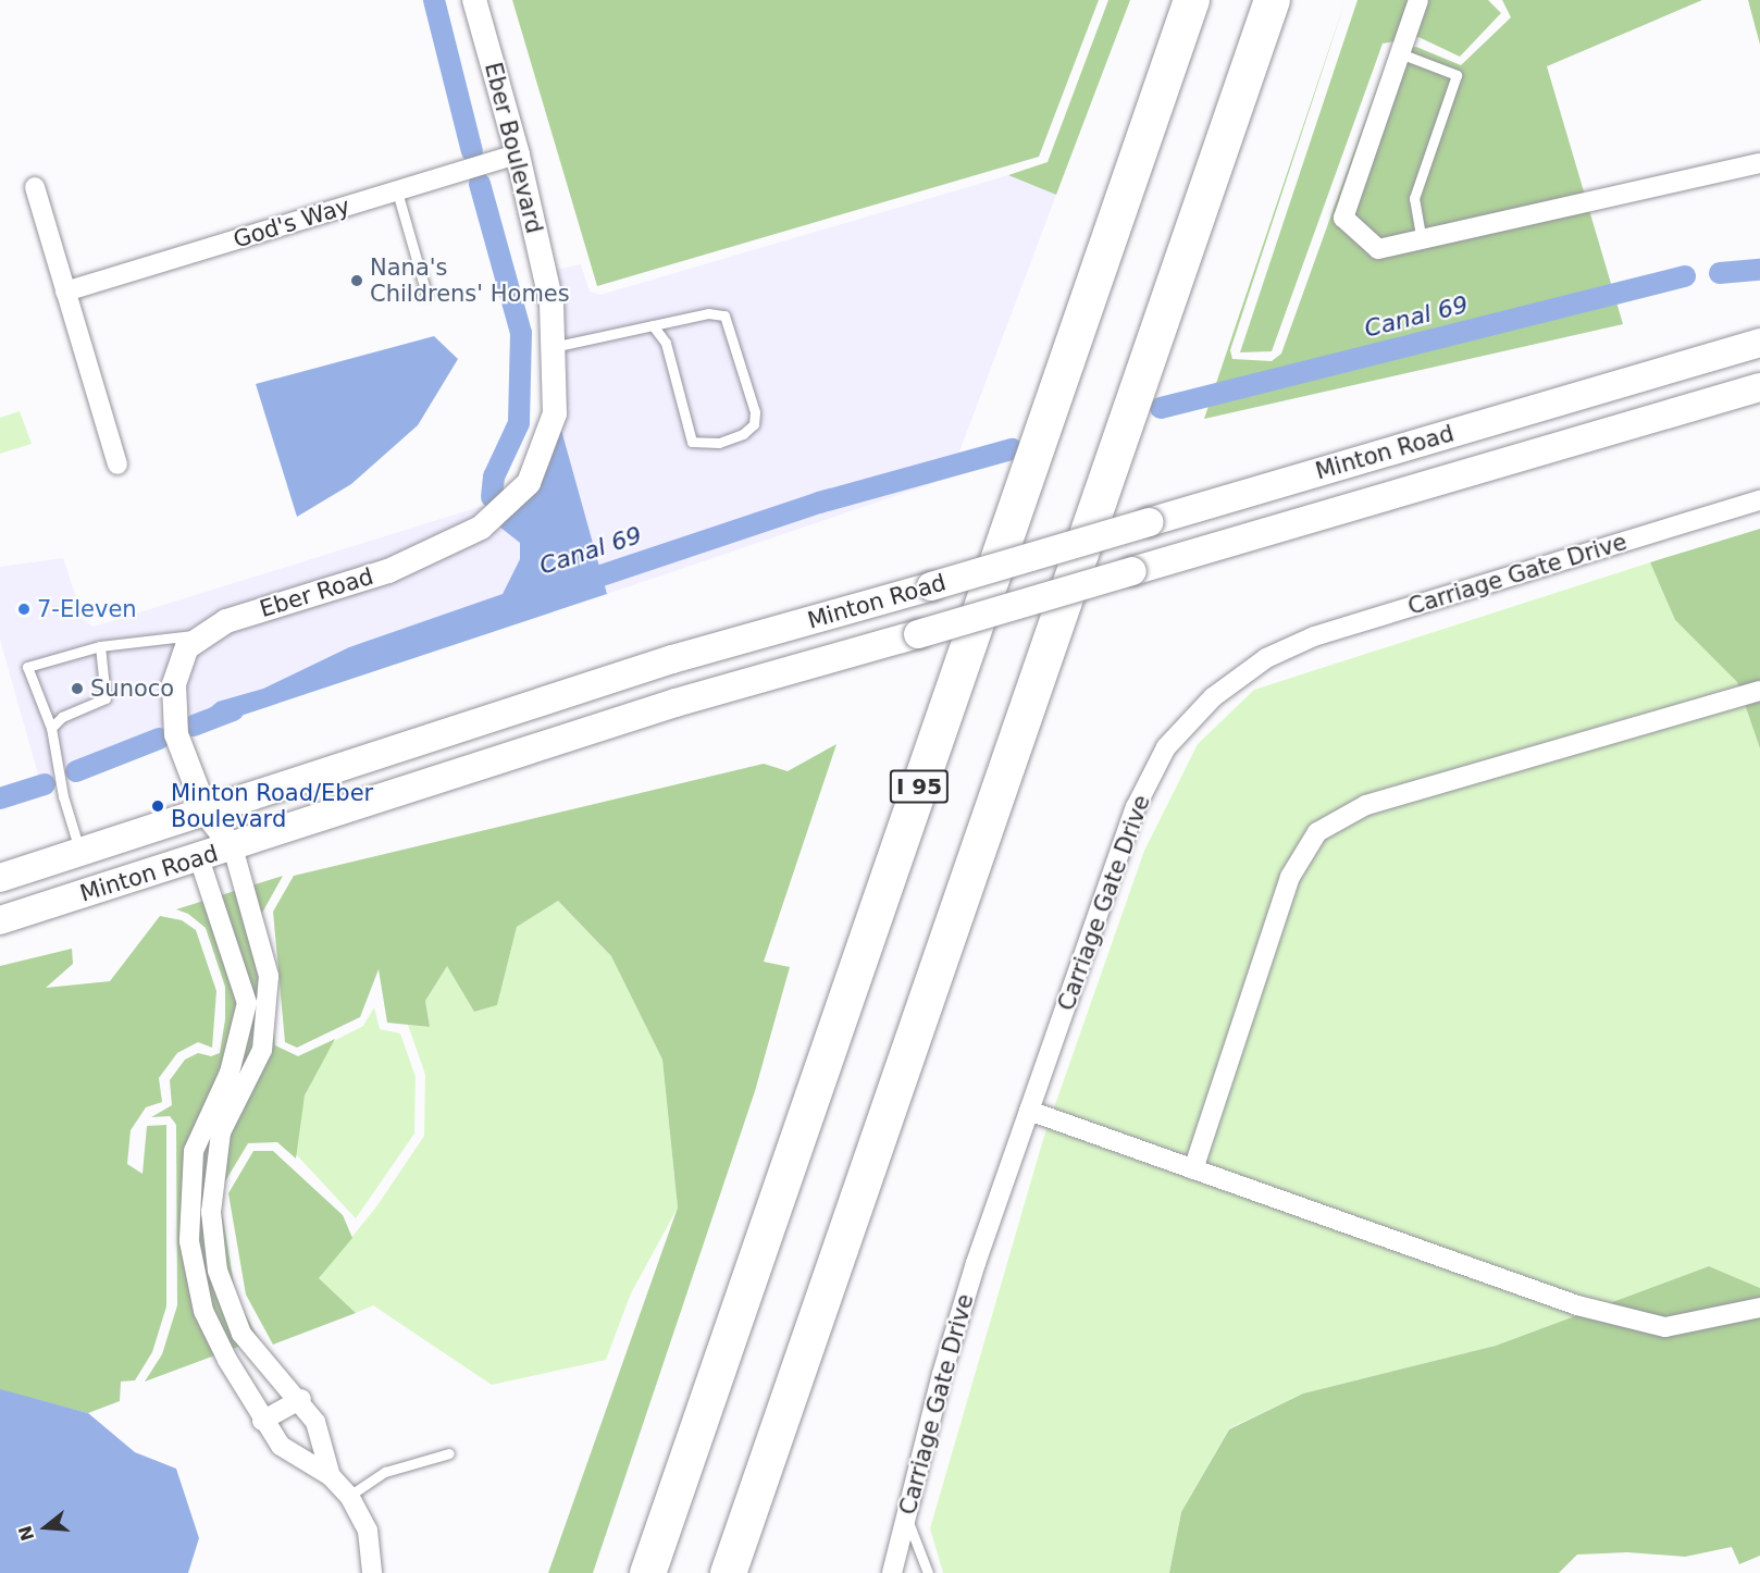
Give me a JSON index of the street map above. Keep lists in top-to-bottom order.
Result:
{
  "streets": {
    "highway": ["I 95"],
    "main road": ["Minton Road"],
    "street": [
      "Eber Boulevard",
      "God's Way",
      "Carriage Gate Drive",
      "Eber Road"
    ]
  },
  "crossings": [
    ["Eber Boulevard", "God's Way"],
    ["Eber Boulevard", "Eber Road"],
    ["Minton Road", "Eber Road"]
  ],
  "water": ["Canal 69"],
  "places": [
    "Nana's Childrens' Homes",
    "7-Eleven",
    "Sunoco",
    "Minton Road/Eber Boulevard"
  ],
  "north": "left"
}
